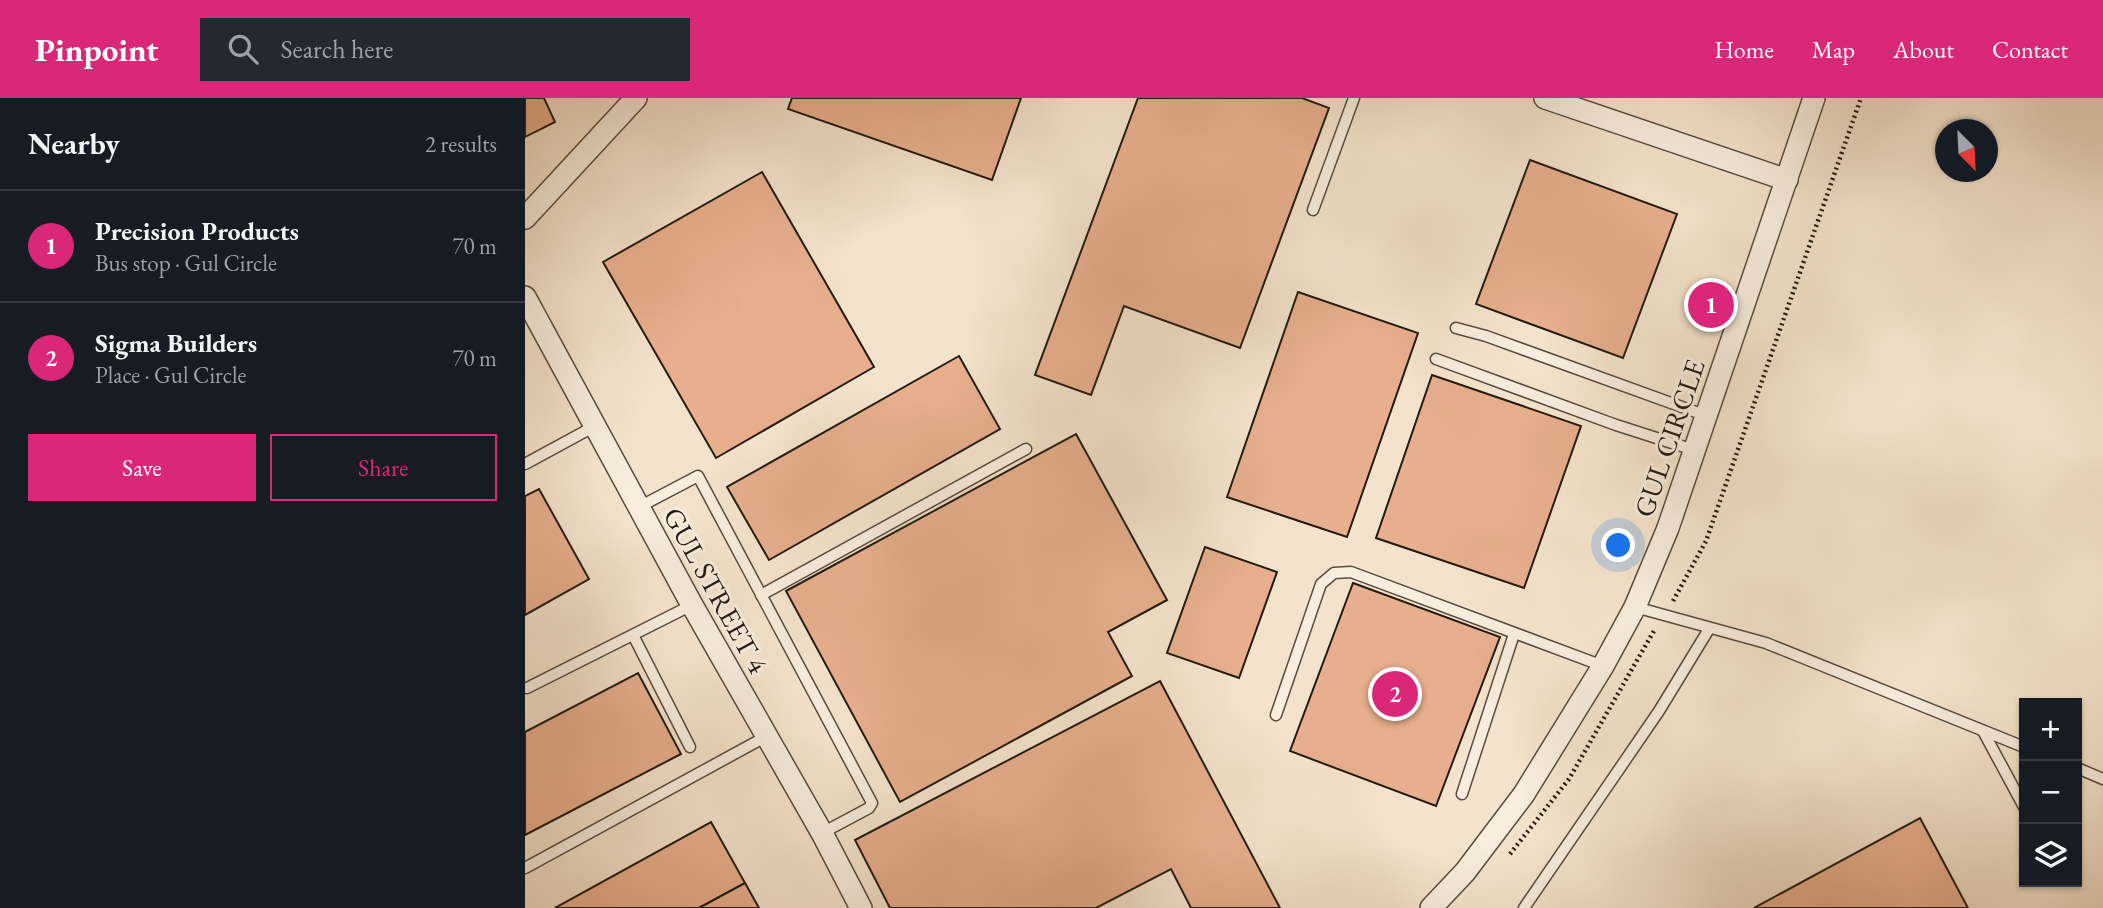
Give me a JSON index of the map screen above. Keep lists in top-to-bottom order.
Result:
{
  "streets": {
    "street": ["GUL CIRCLE", "GUL STREET 4"]
  },
  "north": "bottom right",
  "page": {
    "header": "Pinpoint",
    "search": "Search here",
    "nav": [
      "Home",
      "Map",
      "About",
      "Contact"
    ],
    "heading": ["Nearby", "2 results"],
    "list": [
      {
        "mark": "1",
        "name": "Precision Products",
        "note": "Bus stop · Gul Circle",
        "value": "70 m"
      },
      {
        "mark": "2",
        "name": "Sigma Builders",
        "note": "Place · Gul Circle",
        "value": "70 m"
      }
    ],
    "pins": ["1", "2"],
    "buttons": ["Save", "Share"],
    "map_buttons": ["+", "−"]
  }
}
